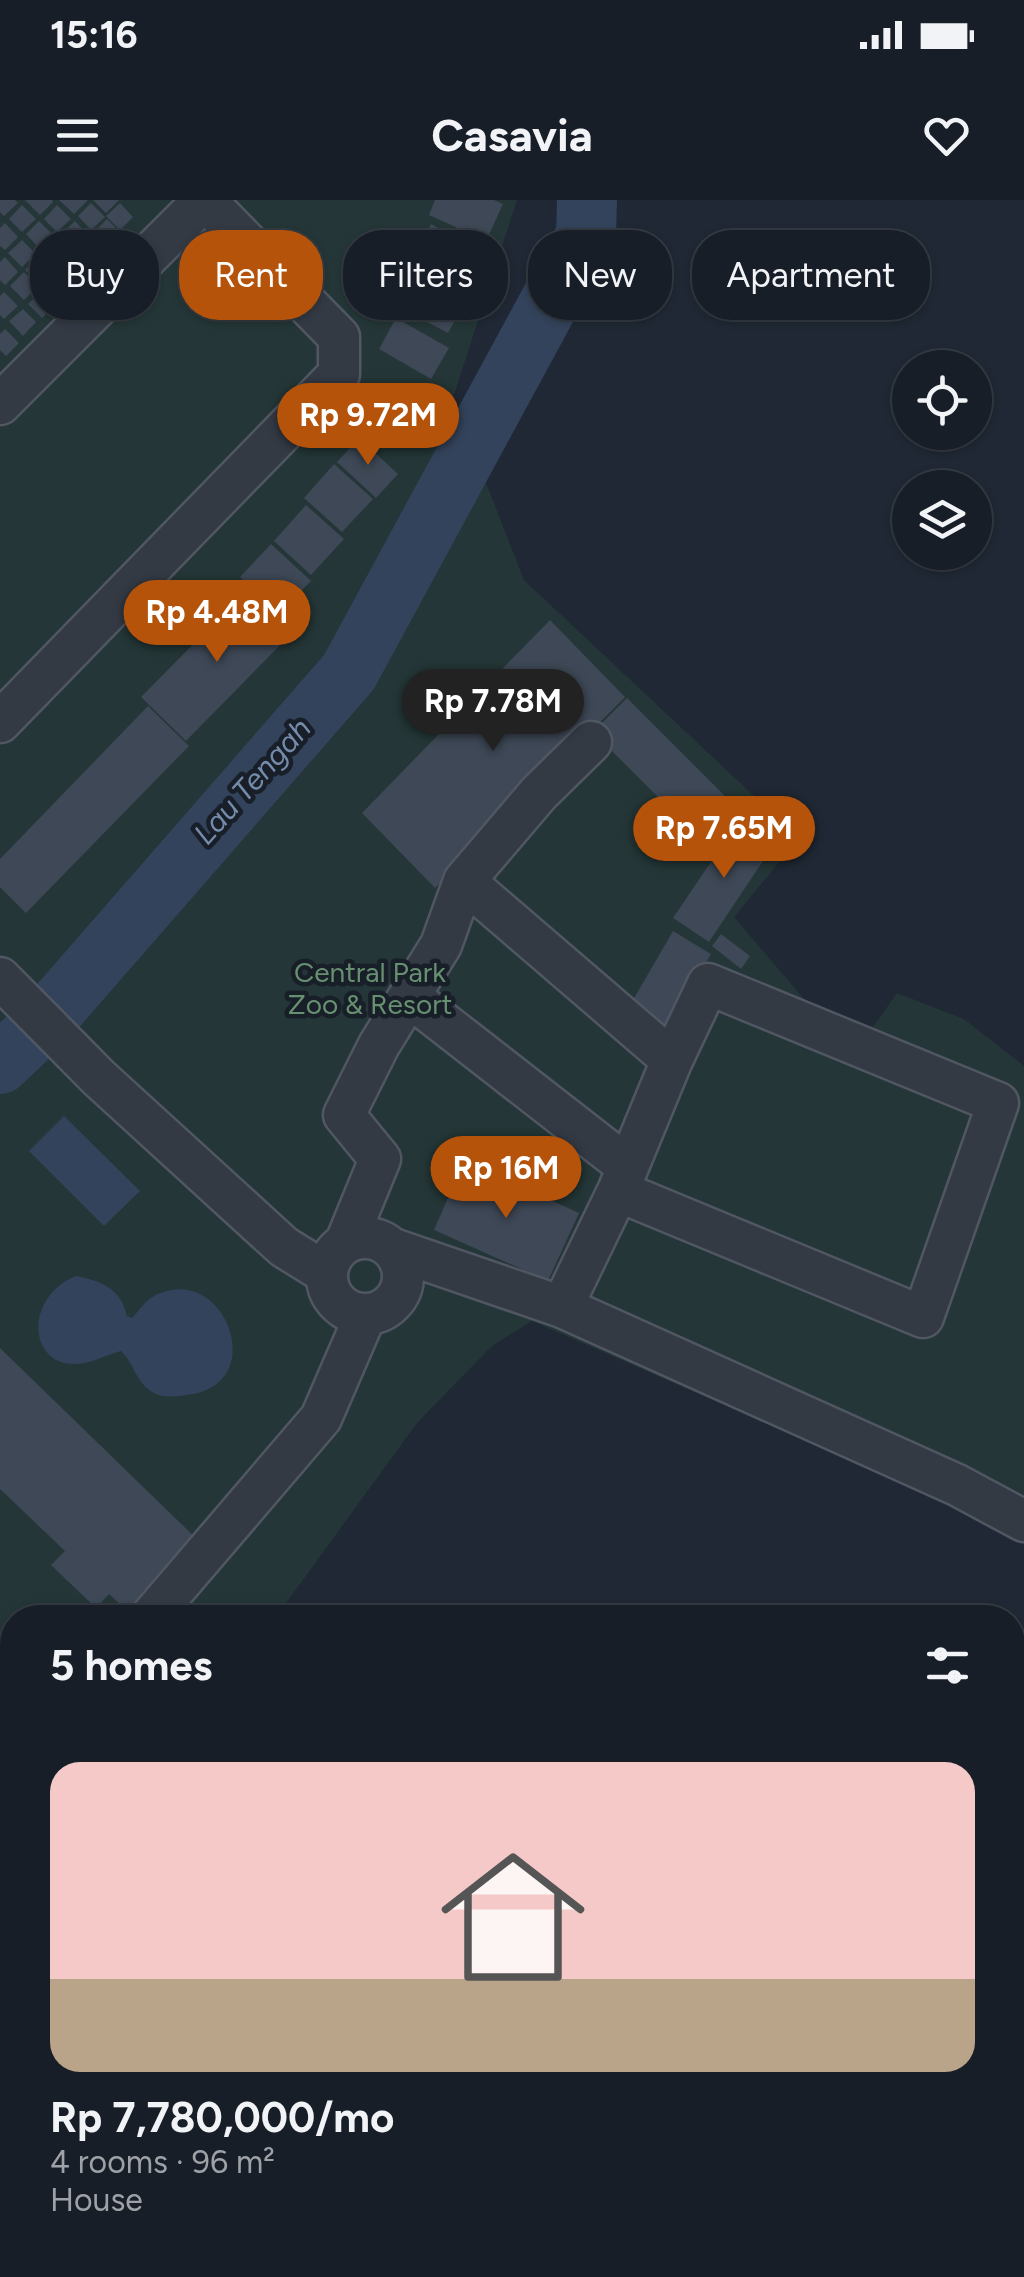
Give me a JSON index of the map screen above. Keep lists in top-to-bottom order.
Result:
{
  "water": ["Lau Tengah"],
  "parks": ["Central Park Zoo & Resort"],
  "page": {
    "status": "15:16",
    "header": "Casavia",
    "chip": [
      "Buy",
      "Rent",
      "Filters",
      "New",
      "Apartment"
    ],
    "price": [
      "Rp 9.72M",
      "Rp 4.48M",
      "Rp 7.78M",
      "Rp 7.65M",
      "Rp 16M"
    ],
    "heading": "5 homes",
    "list": [
      {
        "name": "Rp 7,780,000/mo",
        "note": "4 rooms · 96 m² · House"
      }
    ]
  }
}
